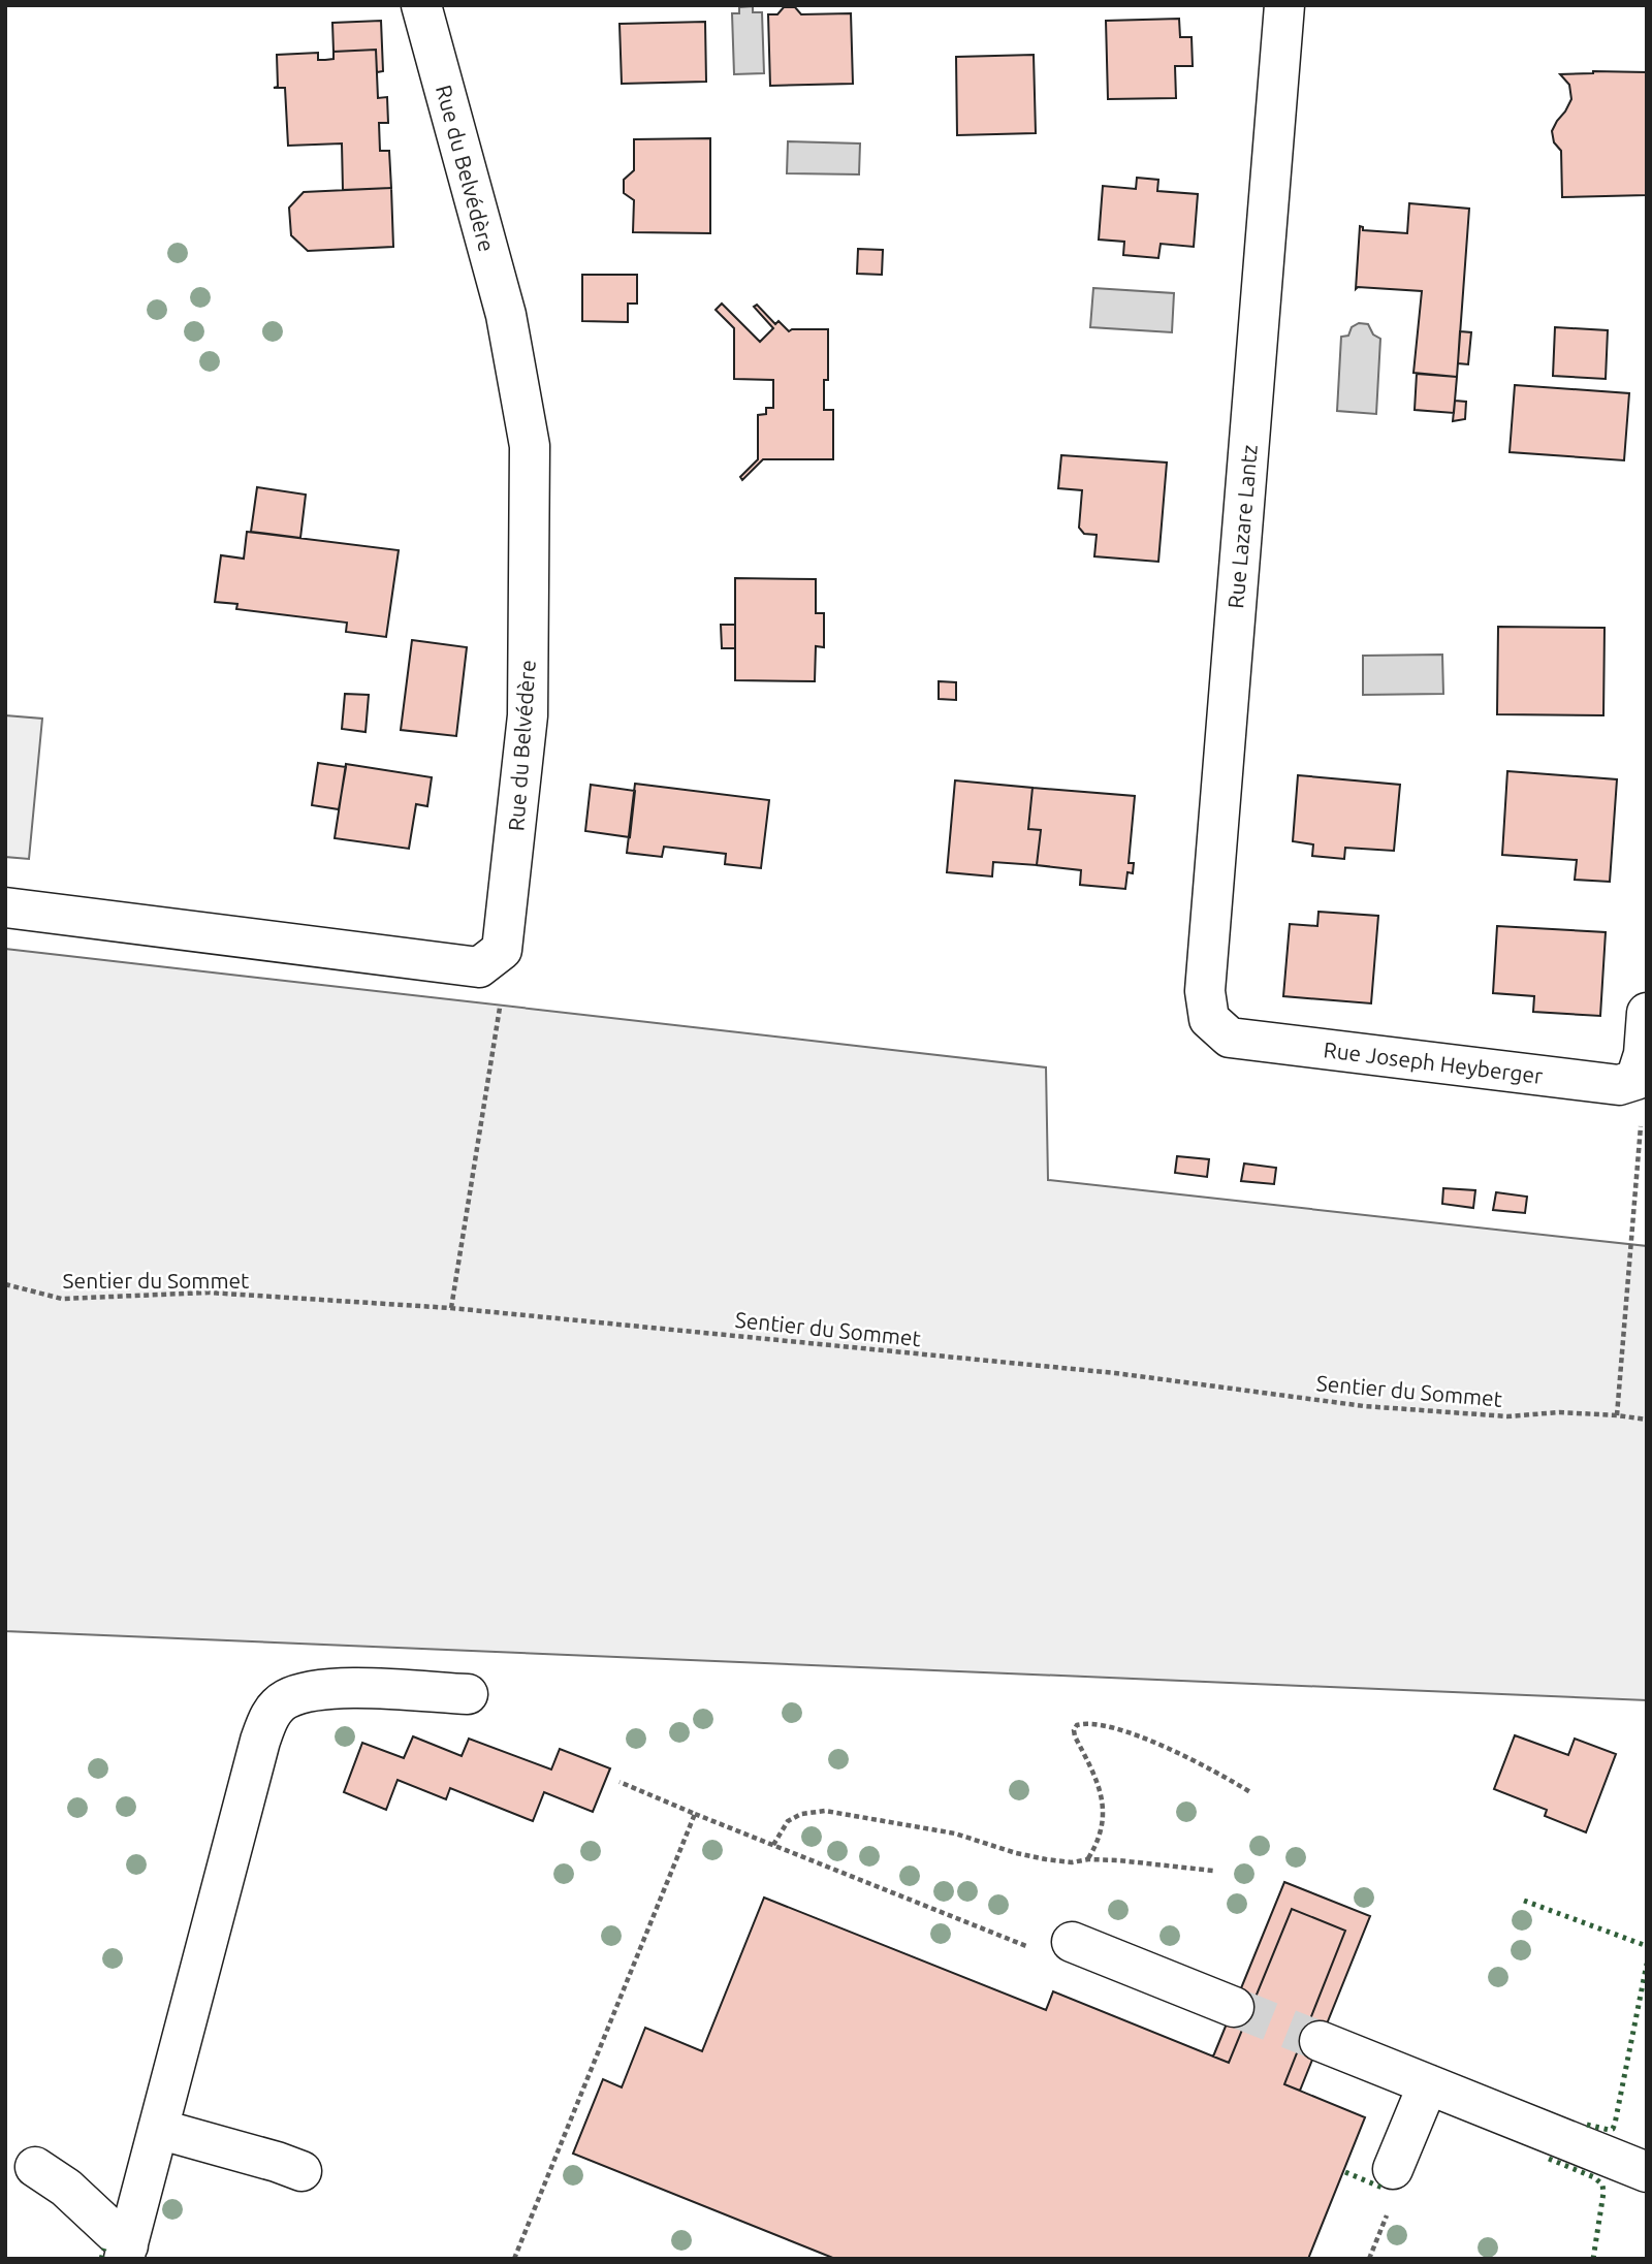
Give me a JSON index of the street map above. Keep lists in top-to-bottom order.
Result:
{
  "streets": {
    "street": ["Rue du Belvédère", "Rue Lazare Lantz", "Rue Joseph Heyberger"],
    "path": ["Sentier du Sommet"]
  },
  "crossings": [
    ["Rue Lazare Lantz", "Rue Joseph Heyberger"]
  ]
}
